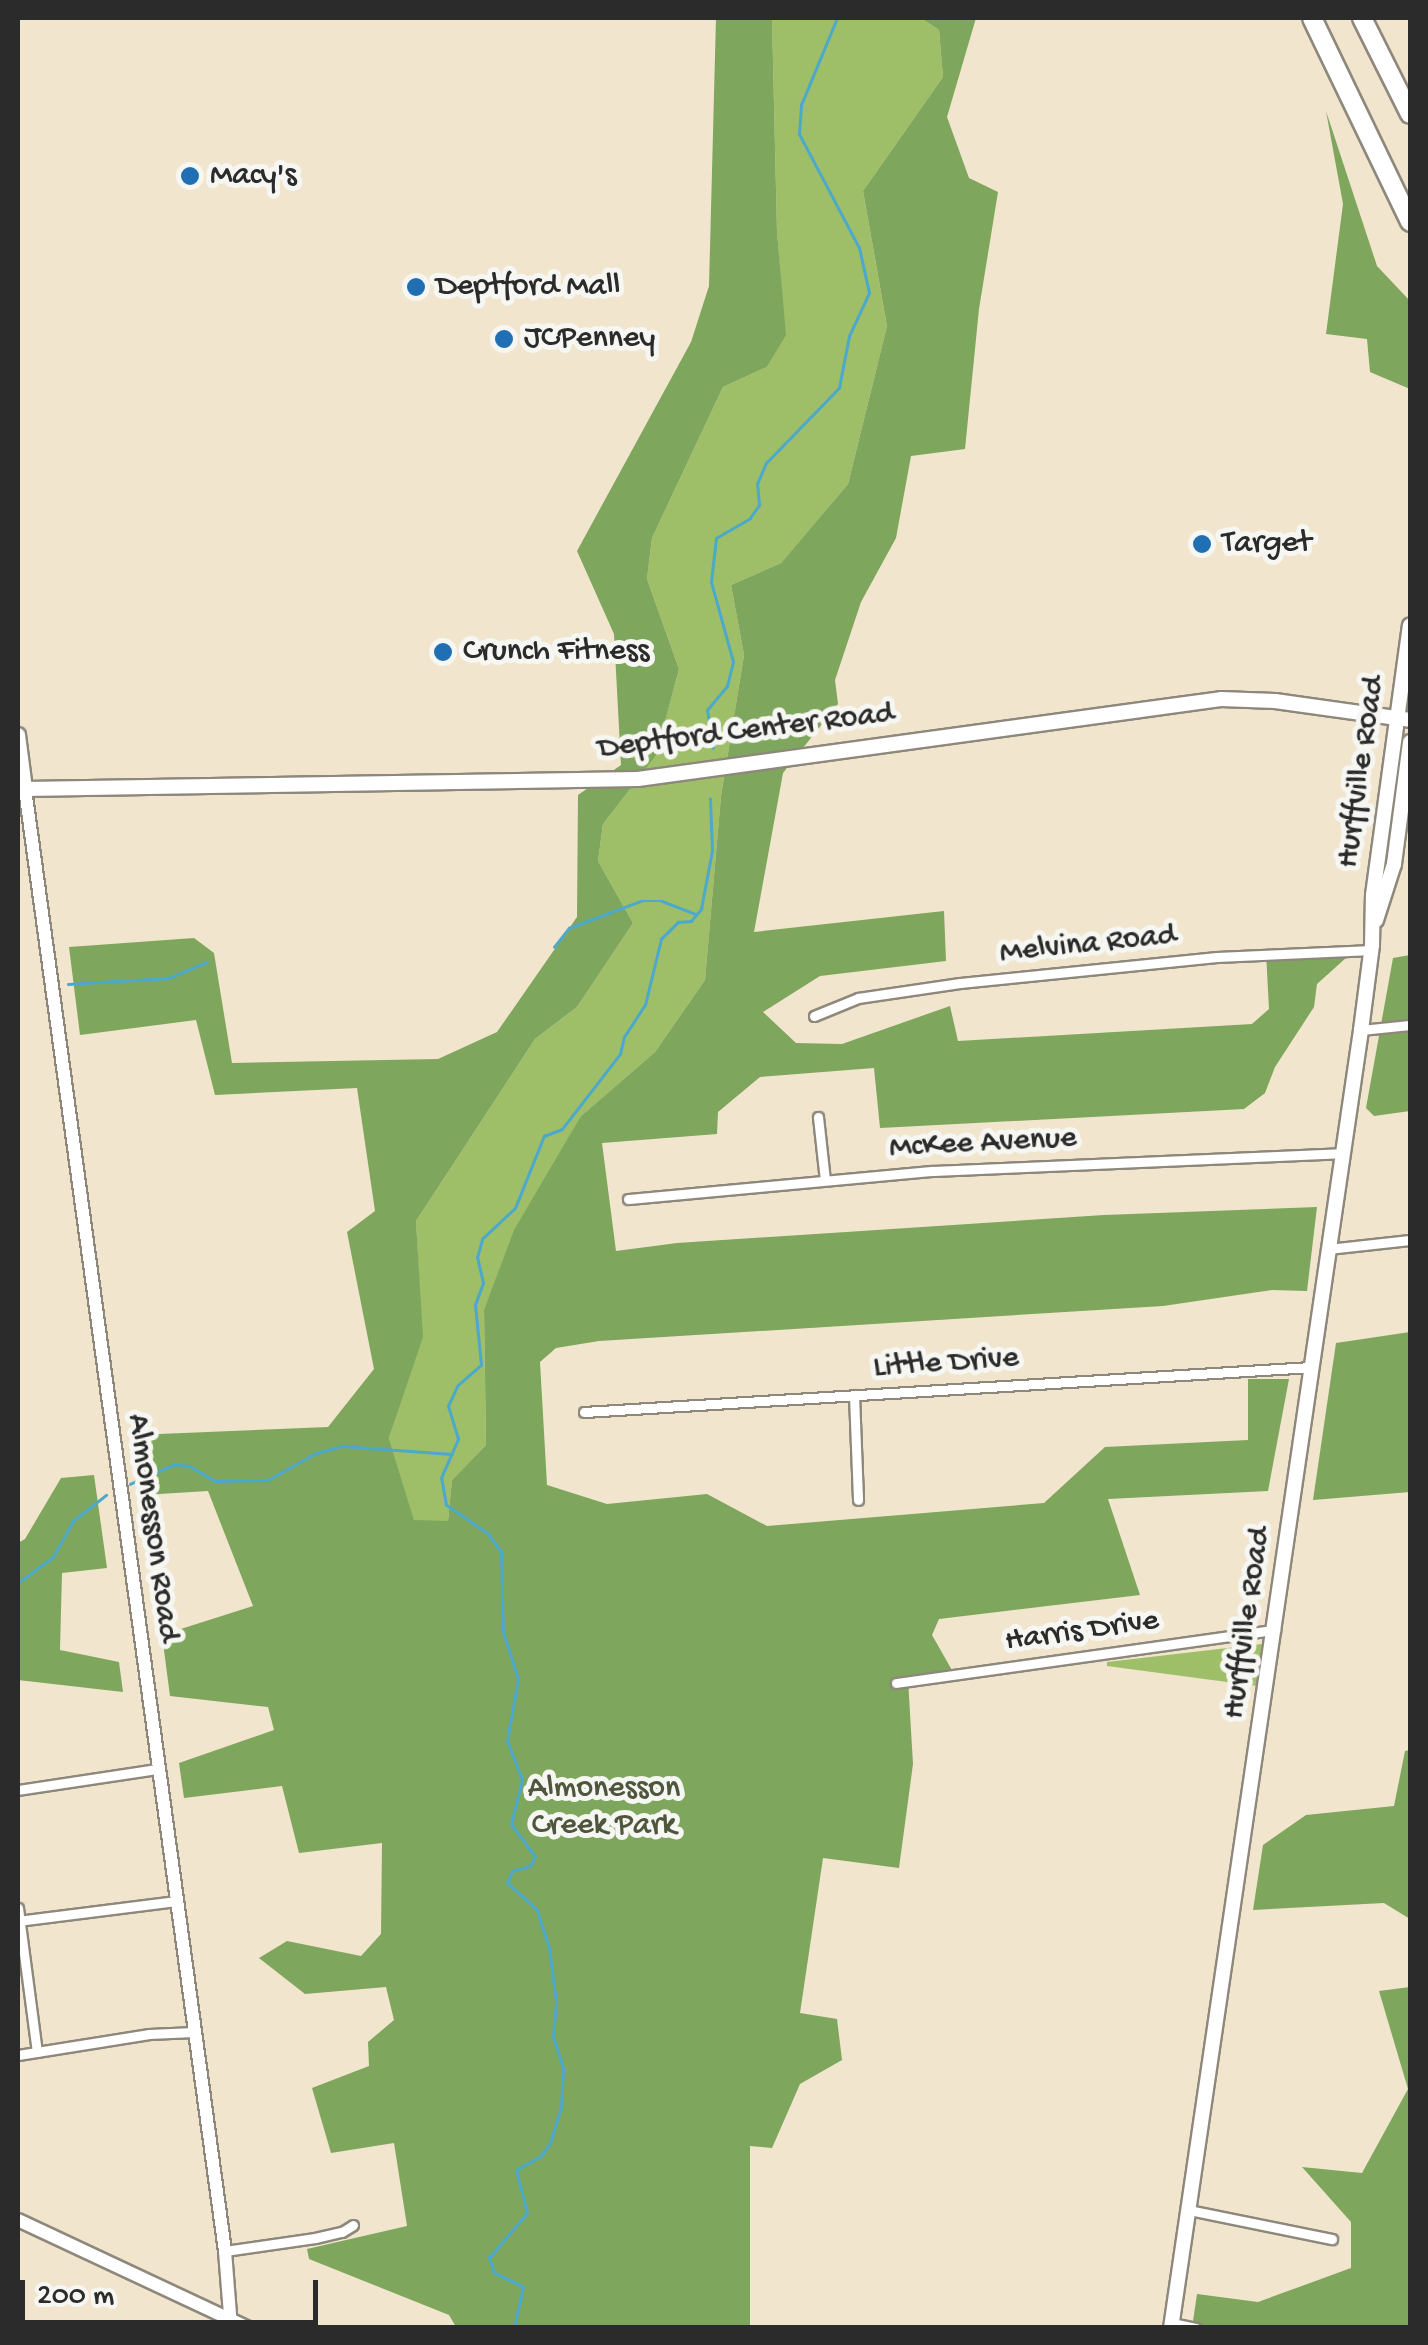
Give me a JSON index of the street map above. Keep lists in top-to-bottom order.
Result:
{
  "streets": {
    "main road": ["Deptford Center Road", "Hurffville Road", "Almonesson Road"],
    "street": [
      "Melvina Road",
      "McKee Avenue",
      "Little Drive",
      "Harris Drive"
    ]
  },
  "crossings": [
    ["Deptford Center Road", "Hurffville Road"],
    ["Deptford Center Road", "Almonesson Road"],
    ["Hurffville Road", "Melvina Road"],
    ["Hurffville Road", "McKee Avenue"],
    ["Hurffville Road", "Little Drive"],
    ["Hurffville Road", "Harris Drive"]
  ],
  "parks": ["Almonesson Creek Park"],
  "places": [
    "Macy's",
    "Deptford Mall",
    "JCPenney",
    "Target",
    "Crunch Fitness"
  ],
  "scale_bar": "200 m"
}
